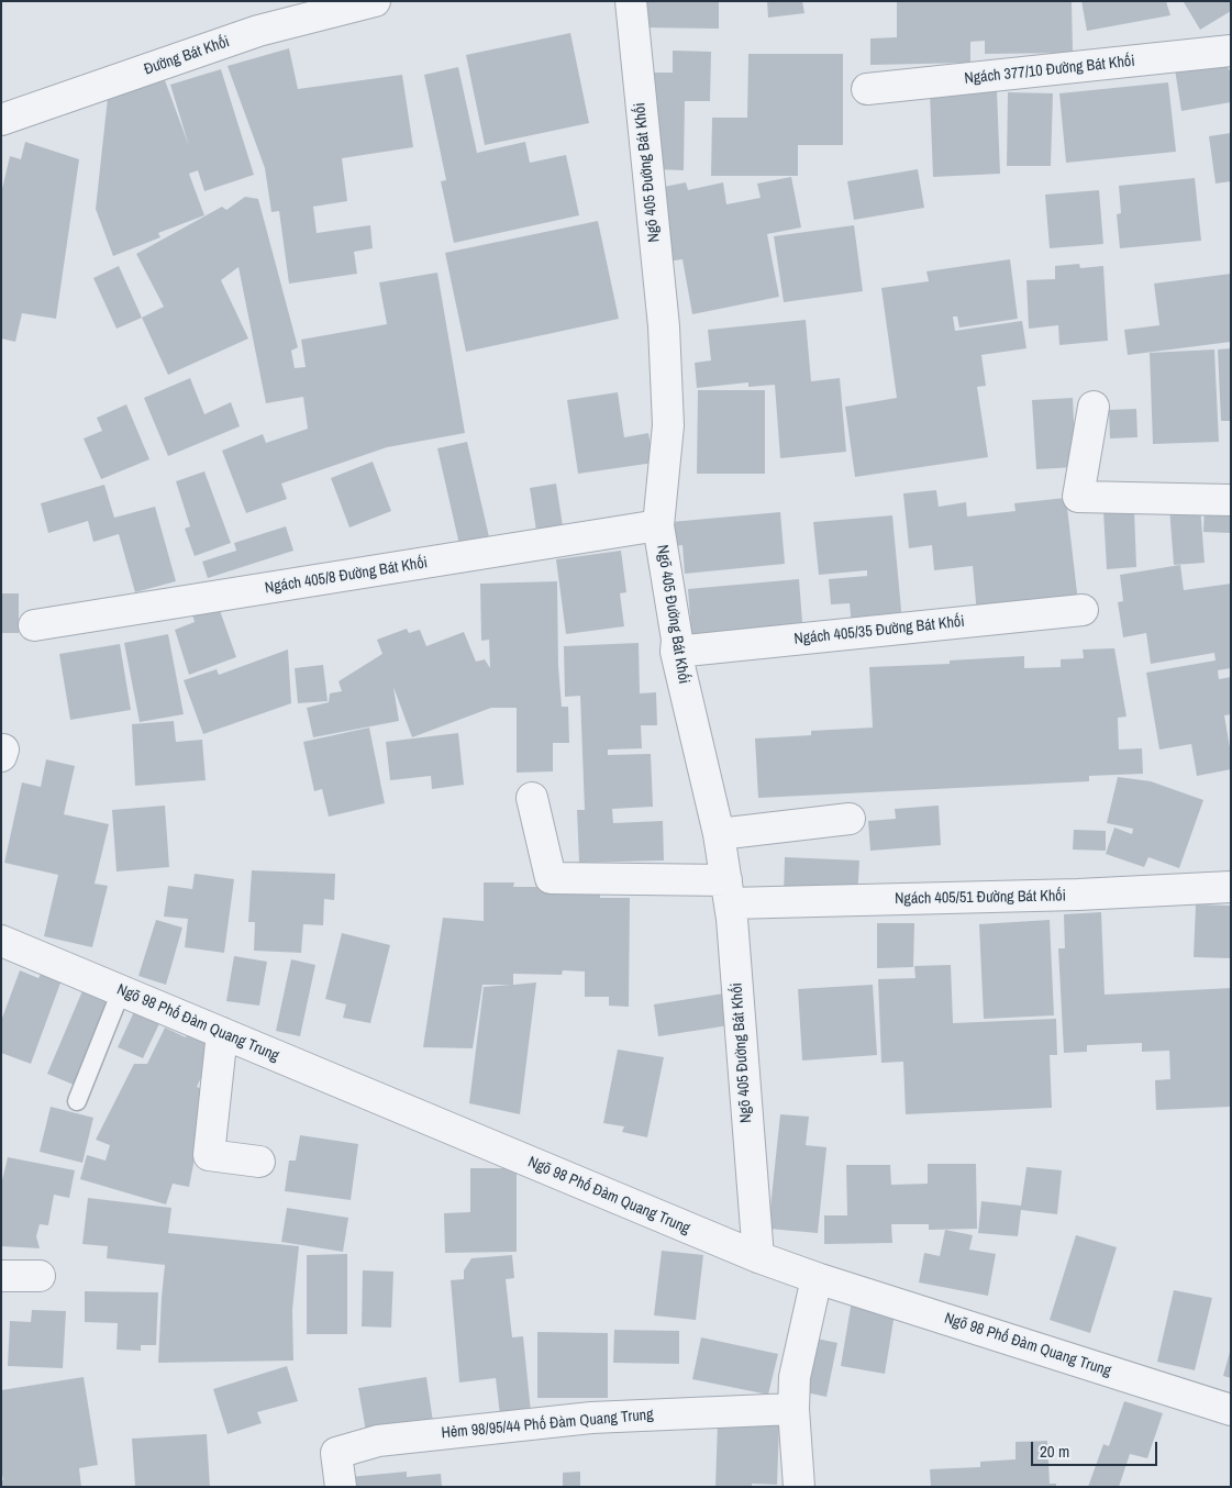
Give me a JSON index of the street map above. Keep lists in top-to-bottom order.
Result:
{
  "streets": {
    "street": [
      "Đường Bát Khối",
      "Ngách 377/10 Đường Bát Khối",
      "Ngõ 405 Đường Bát Khối",
      "Ngách 405/8 Đường Bát Khối",
      "Ngách 405/35 Đường Bát Khối",
      "Ngách 405/51 Đường Bát Khối",
      "Ngõ 98 Phố Đàm Quang Trung",
      "Hẻm 98/95/44 Phố Đàm Quang Trung"
    ]
  },
  "crossings": [
    ["Ngõ 405 Đường Bát Khối", "Ngách 405/8 Đường Bát Khối"],
    ["Ngõ 405 Đường Bát Khối", "Ngách 405/35 Đường Bát Khối"],
    ["Ngõ 405 Đường Bát Khối", "Ngách 405/51 Đường Bát Khối"],
    ["Ngõ 405 Đường Bát Khối", "Ngõ 98 Phố Đàm Quang Trung"]
  ],
  "scale_bar": "20 m"
}
